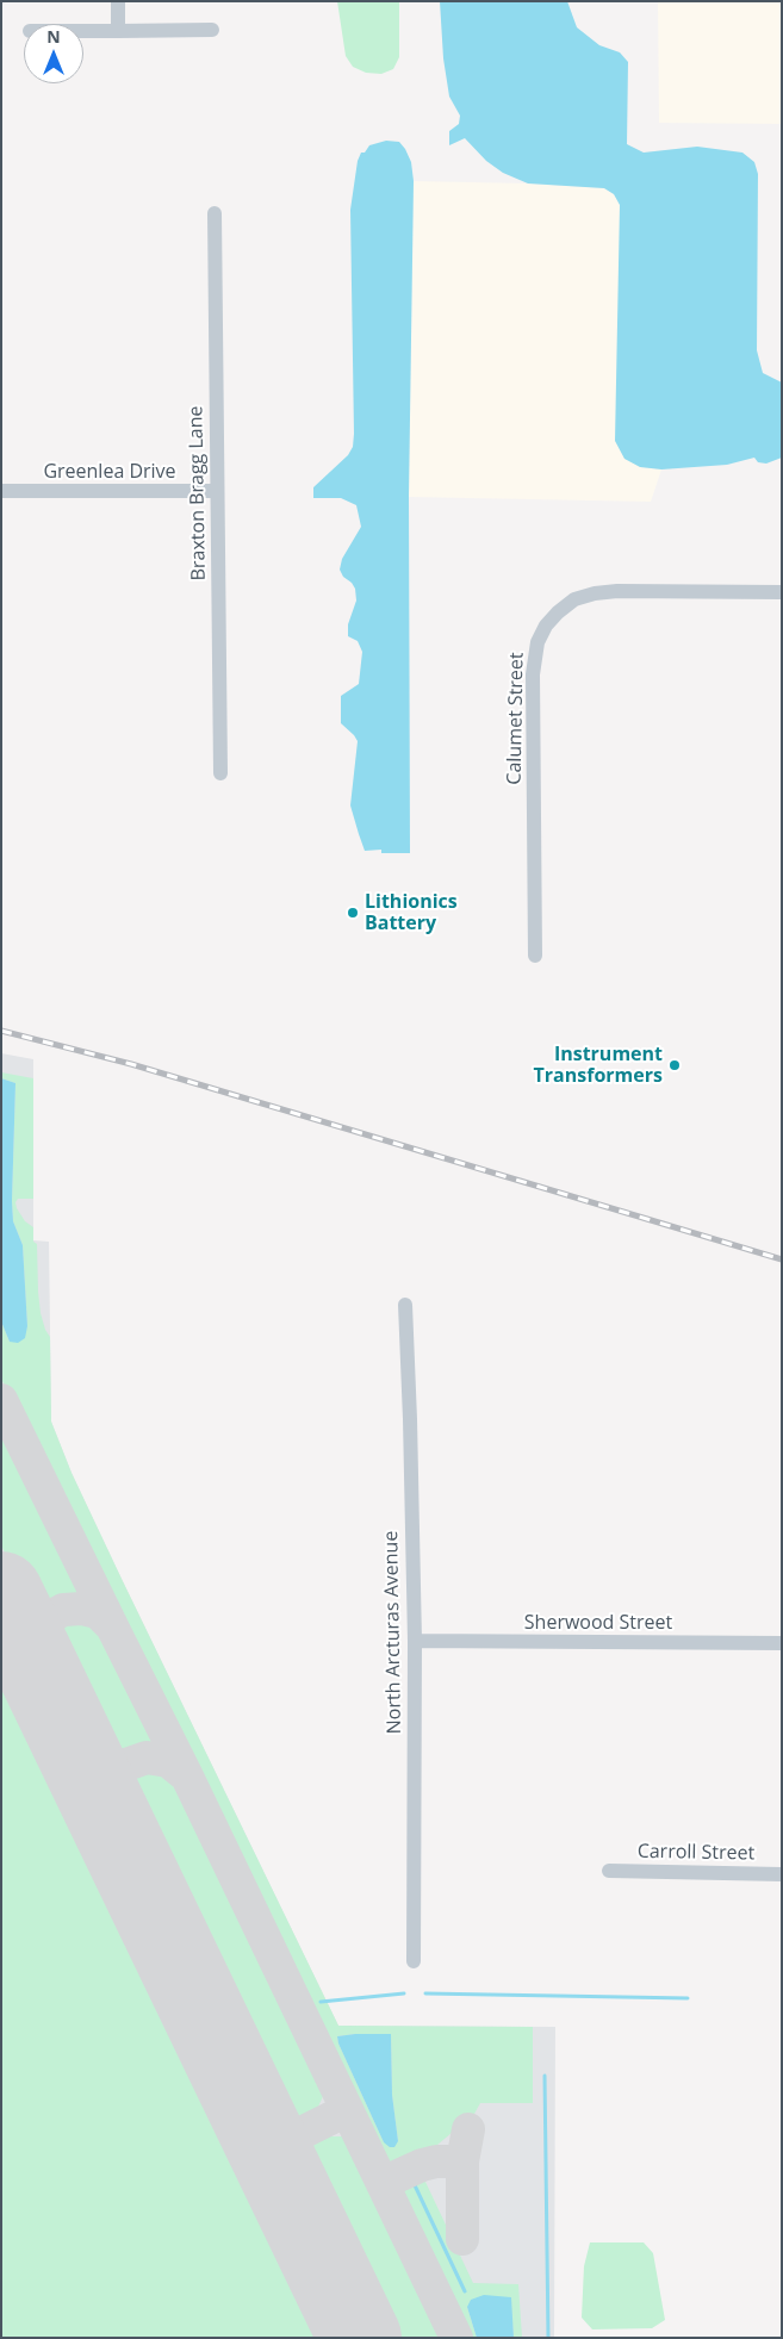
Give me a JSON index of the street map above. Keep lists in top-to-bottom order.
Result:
{
  "streets": {
    "street": [
      "Greenlea Drive",
      "Braxton Bragg Lane",
      "Calumet Street",
      "Sherwood Street",
      "North Arcturas Avenue",
      "Carroll Street"
    ]
  },
  "crossings": [
    ["Greenlea Drive", "Braxton Bragg Lane"],
    ["Sherwood Street", "North Arcturas Avenue"]
  ],
  "places": ["Lithionics Battery", "Instrument Transformers"],
  "north": "top"
}
